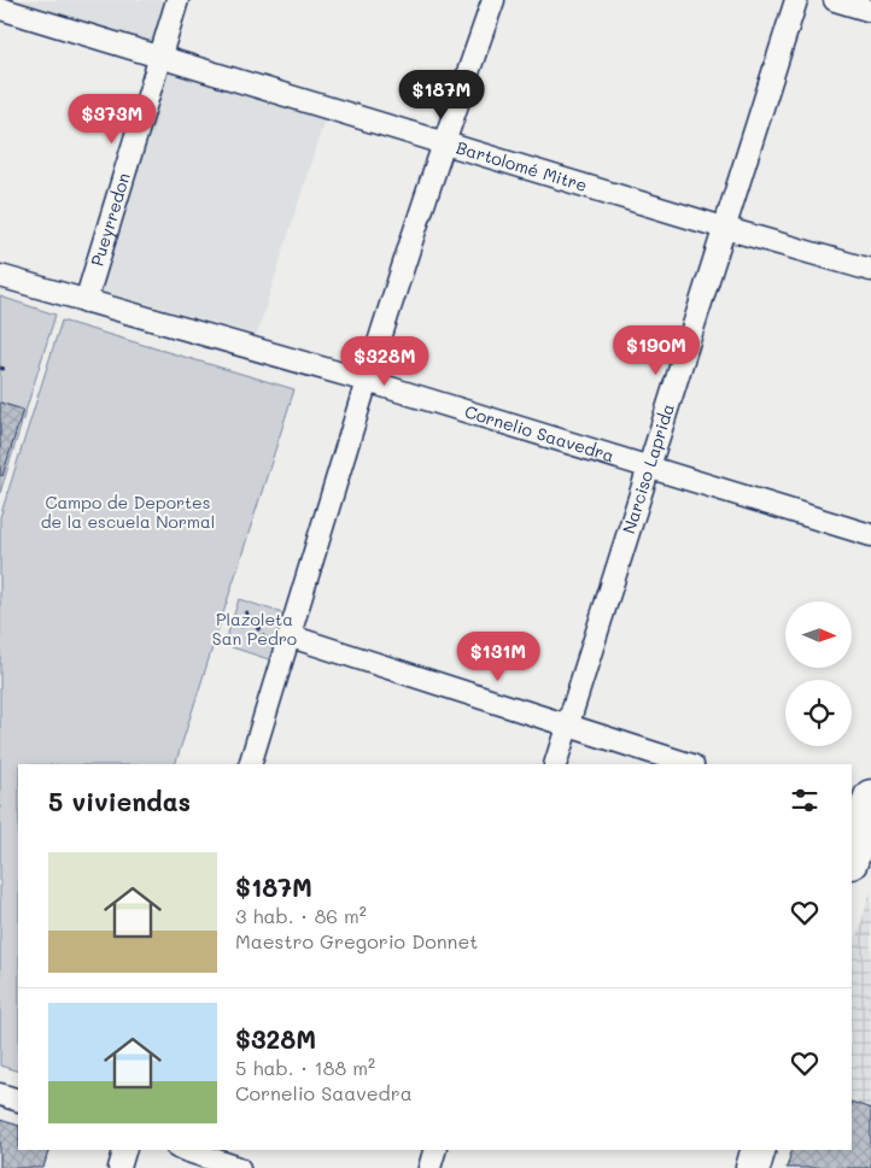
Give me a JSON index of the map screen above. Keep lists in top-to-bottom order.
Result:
{
  "streets": {
    "street": [
      "Bartolomé Mitre",
      "Pueyrredon",
      "Cornelio Saavedra",
      "Narciso Laprida"
    ]
  },
  "crossings": [
    ["Bartolomé Mitre", "Pueyrredon"],
    ["Bartolomé Mitre", "Narciso Laprida"],
    ["Pueyrredon", "Cornelio Saavedra"],
    ["Cornelio Saavedra", "Narciso Laprida"]
  ],
  "parks": ["Campo de Deportes de la escuela Normal", "Plazoleta San Pedro"],
  "north": "right",
  "page": {
    "price": [
      "$187M",
      "$373M",
      "$190M",
      "$328M",
      "$131M"
    ],
    "heading": "5 viviendas",
    "list": [
      {
        "name": "$187M",
        "note": "3 hab. · 86 m² · Maestro Gregorio Donnet"
      },
      {
        "name": "$328M",
        "note": "5 hab. · 188 m² · Cornelio Saavedra"
      }
    ]
  }
}
